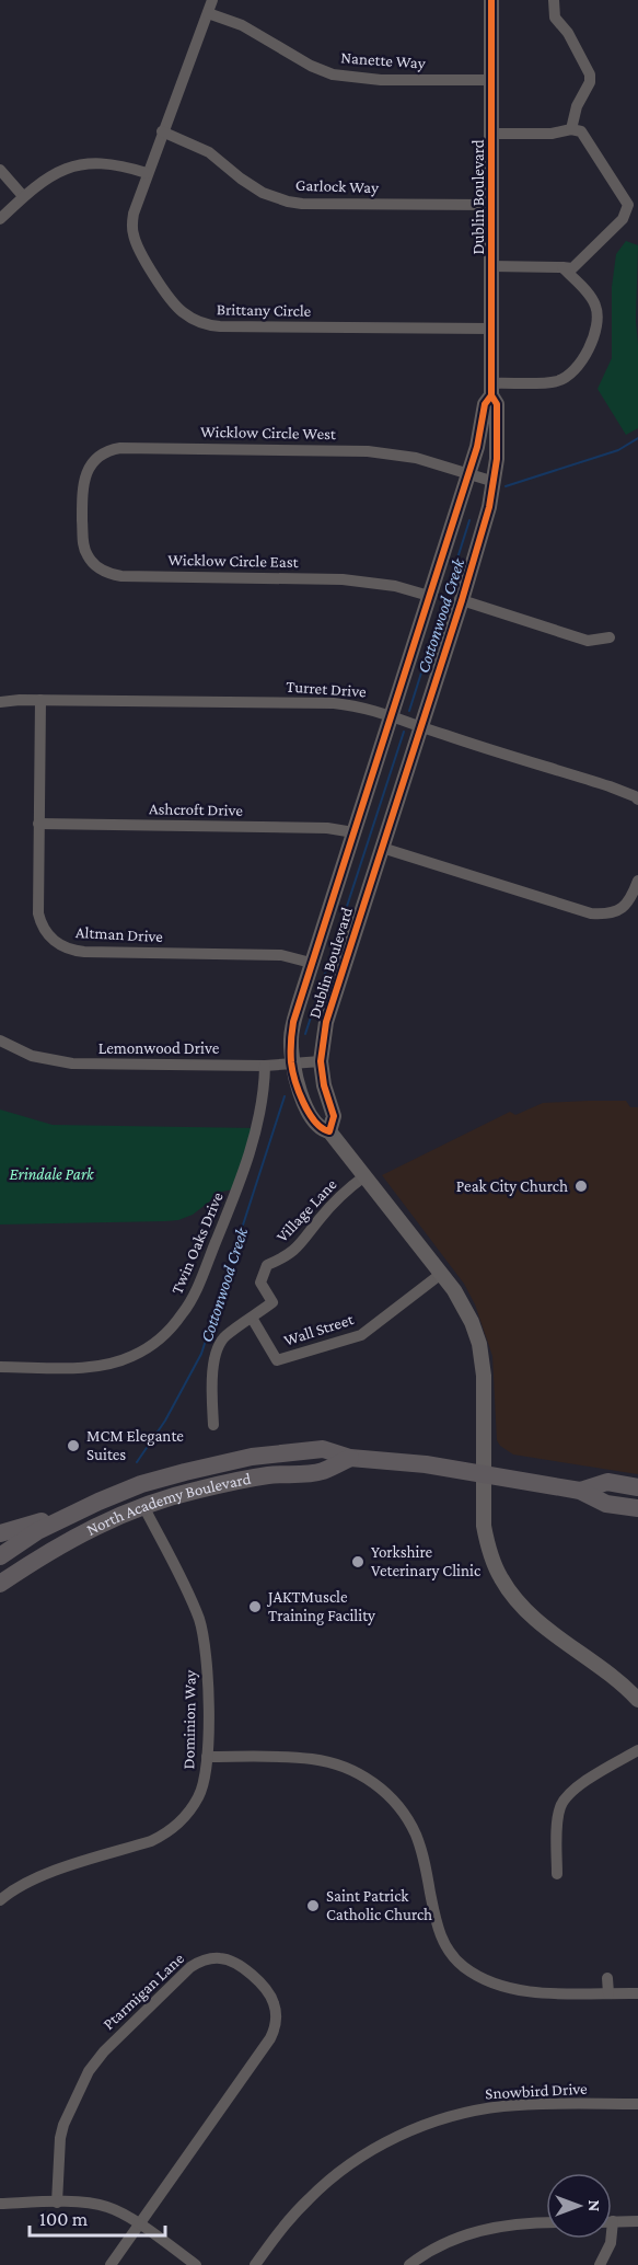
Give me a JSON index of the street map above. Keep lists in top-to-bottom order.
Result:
{
  "streets": {
    "highway": ["North Academy Boulevard"],
    "main road": ["Dublin Boulevard"],
    "street": [
      "Nanette Way",
      "Garlock Way",
      "Brittany Circle",
      "Wicklow Circle West",
      "Wicklow Circle East",
      "Turret Drive",
      "Ashcroft Drive",
      "Altman Drive",
      "Lemonwood Drive",
      "Village Lane",
      "Twin Oaks Drive",
      "Wall Street",
      "Dominion Way",
      "Ptarmigan Lane",
      "Snowbird Drive"
    ]
  },
  "crossings": [
    ["Nanette Way", "Dublin Boulevard"],
    ["Nanette Way", "Brittany Circle"],
    ["Garlock Way", "Dublin Boulevard"],
    ["Garlock Way", "Brittany Circle"],
    ["Dublin Boulevard", "Brittany Circle"],
    ["Dublin Boulevard", "Wicklow Circle West"],
    ["Dublin Boulevard", "Wicklow Circle East"],
    ["Dublin Boulevard", "Turret Drive"],
    ["Dublin Boulevard", "Ashcroft Drive"],
    ["Dublin Boulevard", "Altman Drive"],
    ["Dublin Boulevard", "Lemonwood Drive"],
    ["Dublin Boulevard", "Village Lane"],
    ["Dublin Boulevard", "Wall Street"],
    ["Dublin Boulevard", "North Academy Boulevard"],
    ["Wicklow Circle West", "Wicklow Circle East"],
    ["Turret Drive", "Altman Drive"],
    ["Ashcroft Drive", "Altman Drive"],
    ["Lemonwood Drive", "Twin Oaks Drive"],
    ["Village Lane", "Wall Street"],
    ["North Academy Boulevard", "Dominion Way"]
  ],
  "water": ["Cottonwood Creek"],
  "parks": ["Erindale Park"],
  "places": [
    "Peak City Church",
    "MCM Elegante Suites",
    "Yorkshire Veterinary Clinic",
    "JAKTMuscle Training Facility",
    "Saint Patrick Catholic Church"
  ],
  "scale_bar": "100 m",
  "north": "right"
}
